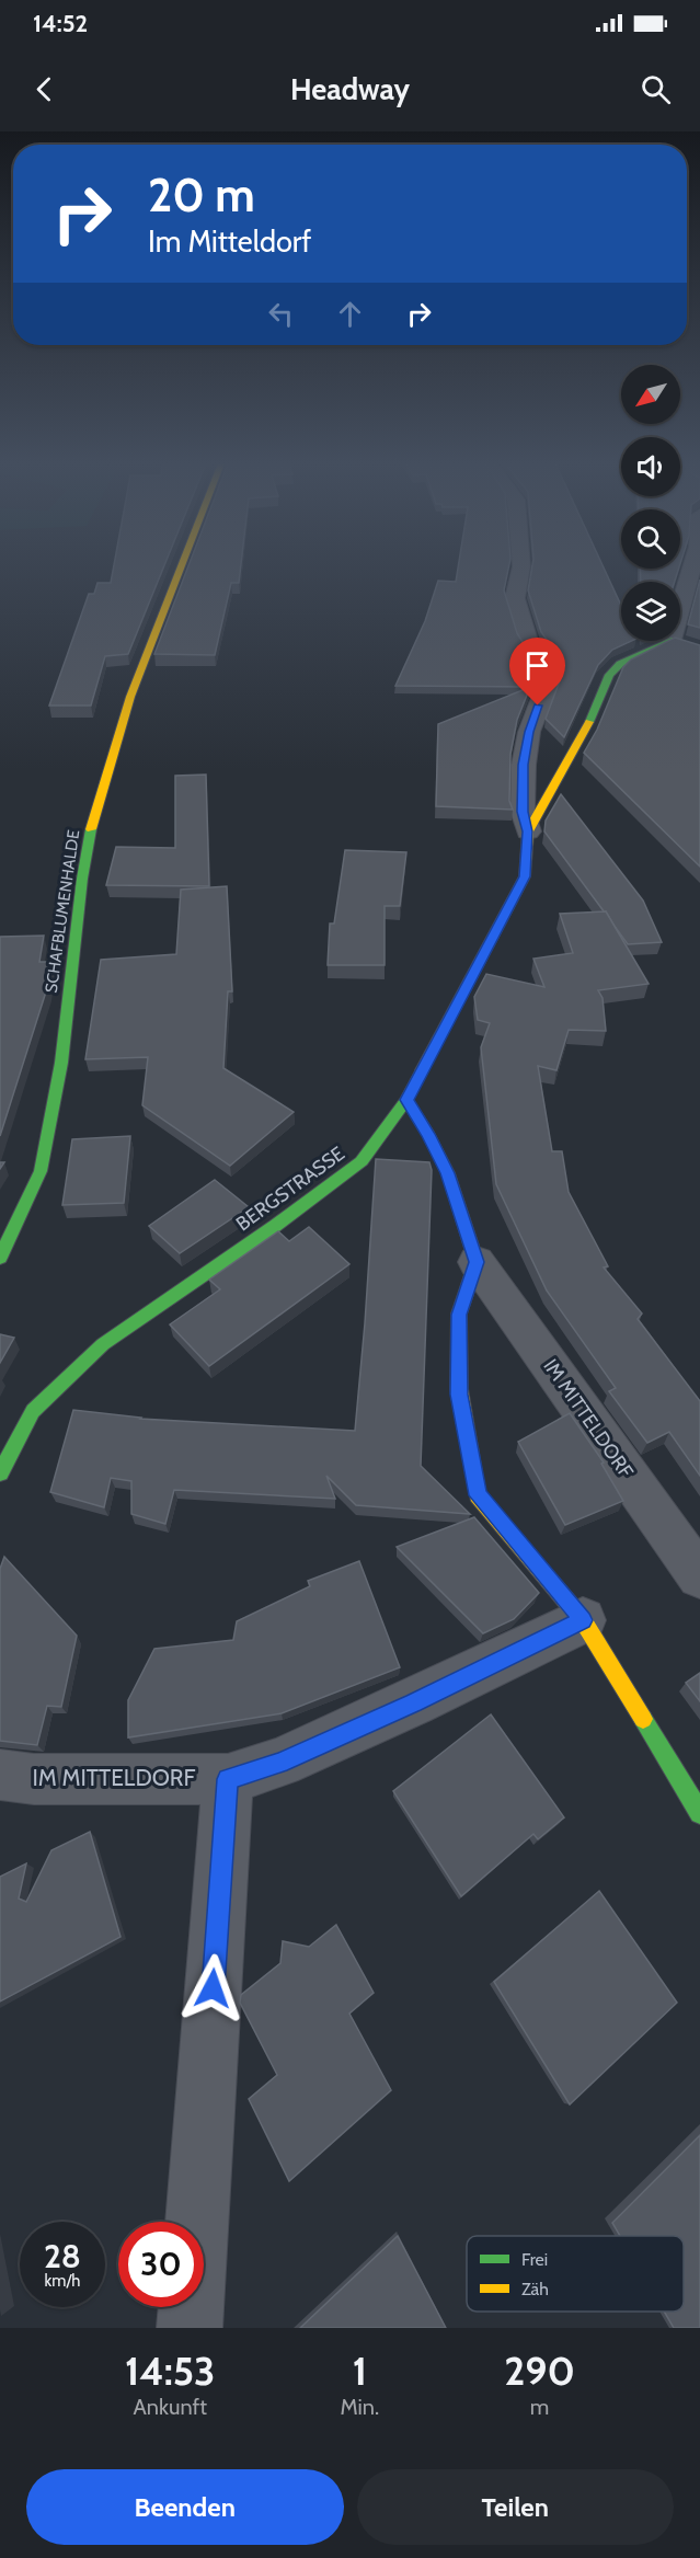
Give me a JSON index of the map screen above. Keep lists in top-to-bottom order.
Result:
{
  "streets": {
    "street": ["SCHAFBLUMENHALDE", "BERGSTRASSE", "IM MITTELDORF"]
  },
  "crossings": [
    ["BERGSTRASSE", "IM MITTELDORF"]
  ],
  "legend": ["Frei", "Zäh"],
  "north": "bottom left",
  "page": {
    "status": "14:52",
    "header": "Headway",
    "turn": ["20 m", "Im Mitteldorf"],
    "speed": "28 km/h",
    "limit": "30",
    "eta": [
      "14:53",
      "Ankunft",
      "1",
      "Min.",
      "290",
      "m"
    ],
    "buttons": ["Beenden", "Teilen"]
  }
}
